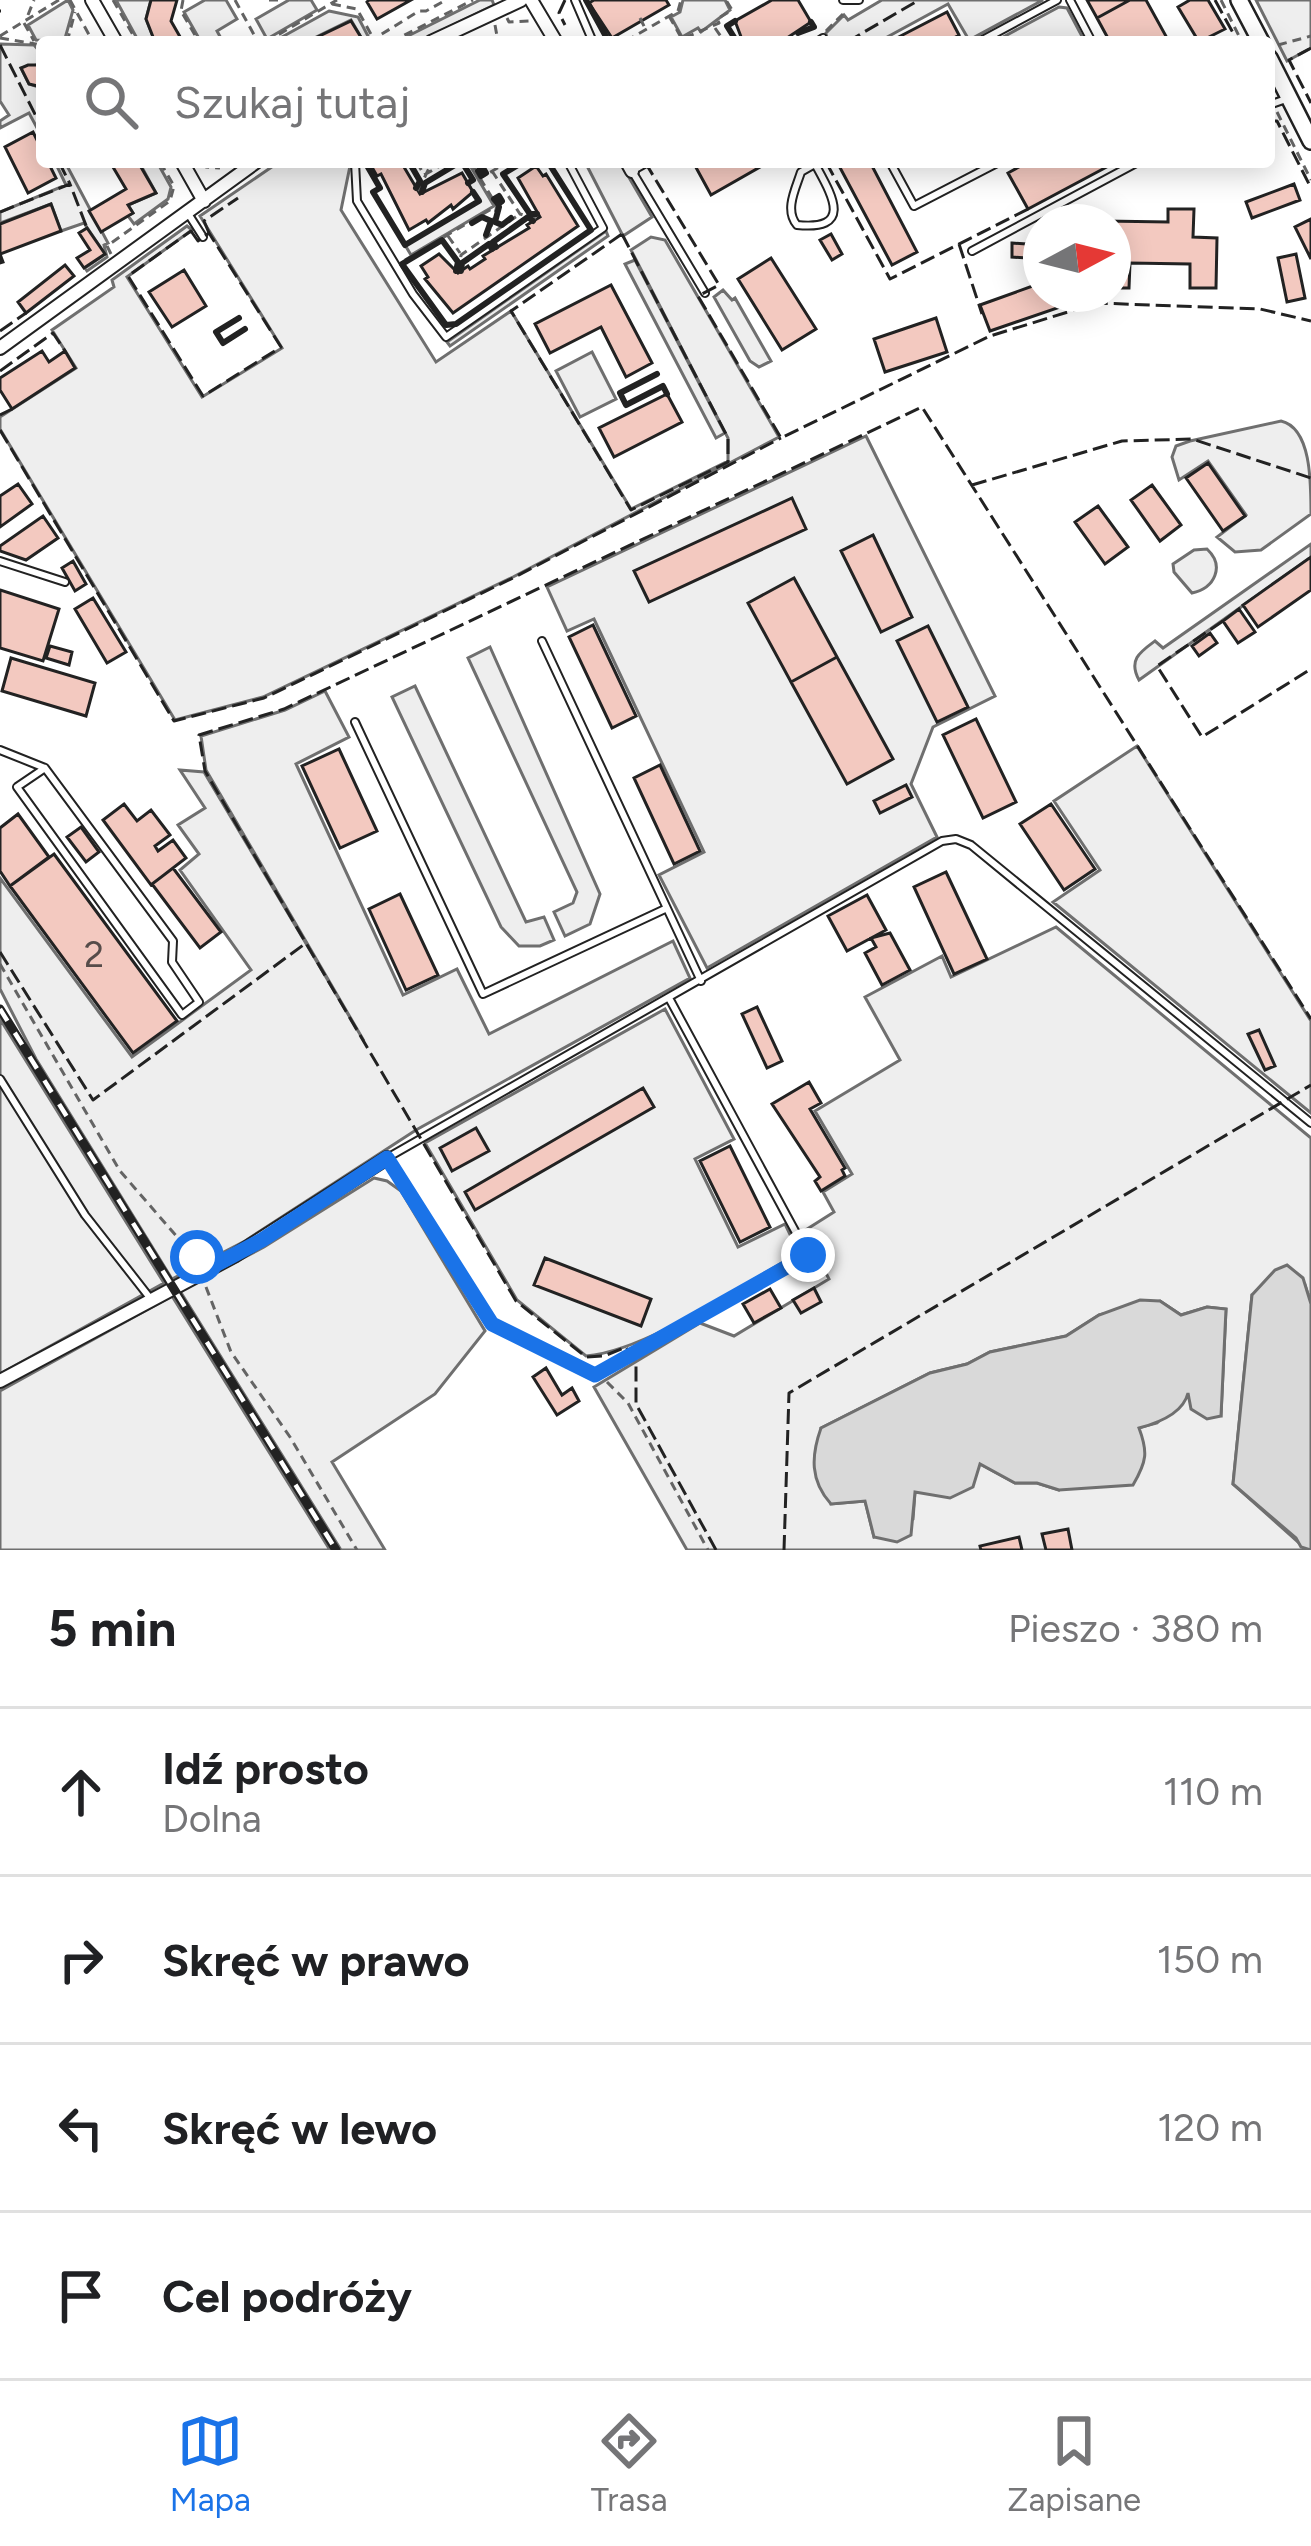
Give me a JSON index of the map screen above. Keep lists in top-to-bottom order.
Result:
{
  "house_numbers": ["2"],
  "north": "right",
  "page": {
    "search": "Szukaj tutaj",
    "heading": ["5 min", "Pieszo · 380 m"],
    "list": [
      ["Idź prosto", "Dolna", "110 m"],
      ["Skręć w prawo", "150 m"],
      ["Skręć w lewo", "120 m"],
      "Cel podróży"
    ],
    "nav": ["Mapa", "Trasa", "Zapisane"]
  }
}
